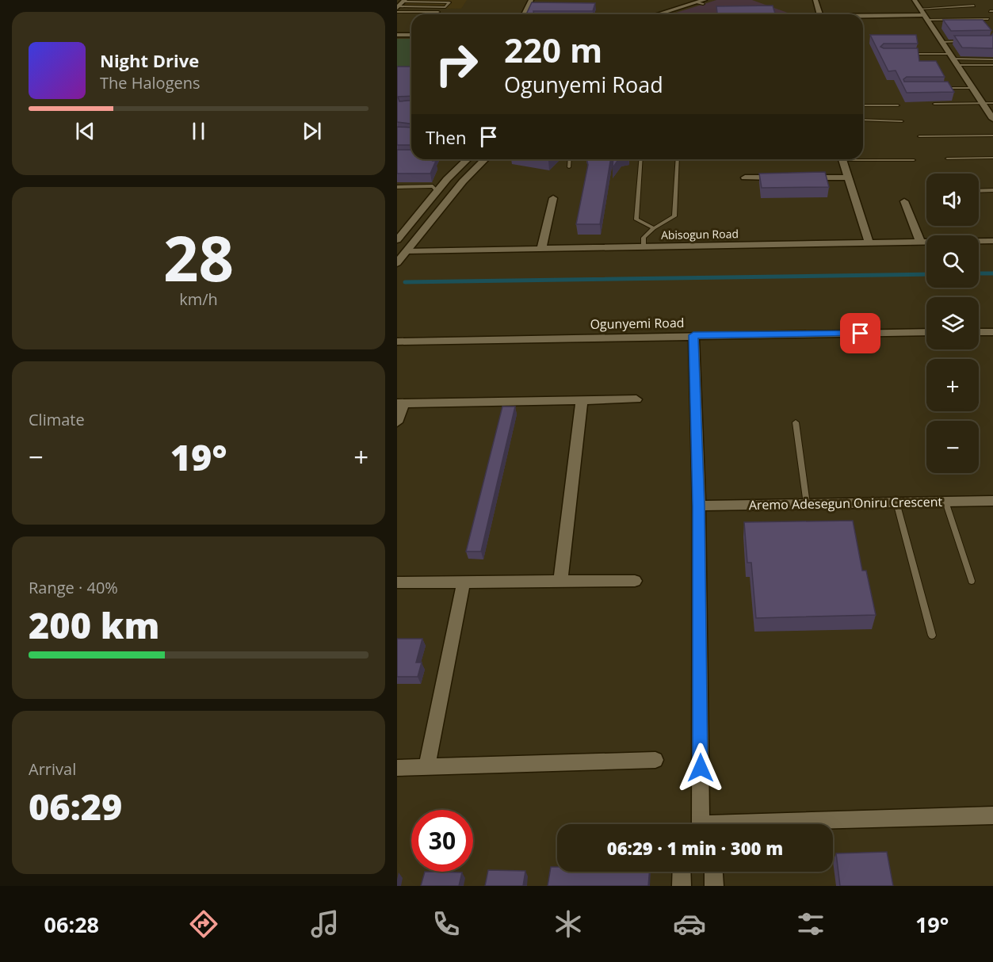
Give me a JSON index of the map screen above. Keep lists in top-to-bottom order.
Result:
{
  "streets": {
    "street": ["Abisogun Road", "Ogunyemi Road", "Aremo Adesegun Oniru Crescent"]
  },
  "page": {
    "turn": ["220 m", "Ogunyemi Road"],
    "song": ["Night Drive", "The Halogens"],
    "then": "Then",
    "map_buttons": ["+", "−"],
    "tile": [
      ["28", "km/h"],
      "Climate",
      ["Range · 40%", "200 km"],
      ["Arrival", "06:29"]
    ],
    "heat": ["−", "19°", "+"],
    "limit": "30",
    "trip": "06:29 · 1 min · 300 m",
    "tabs": ["06:28", "19°"]
  }
}
